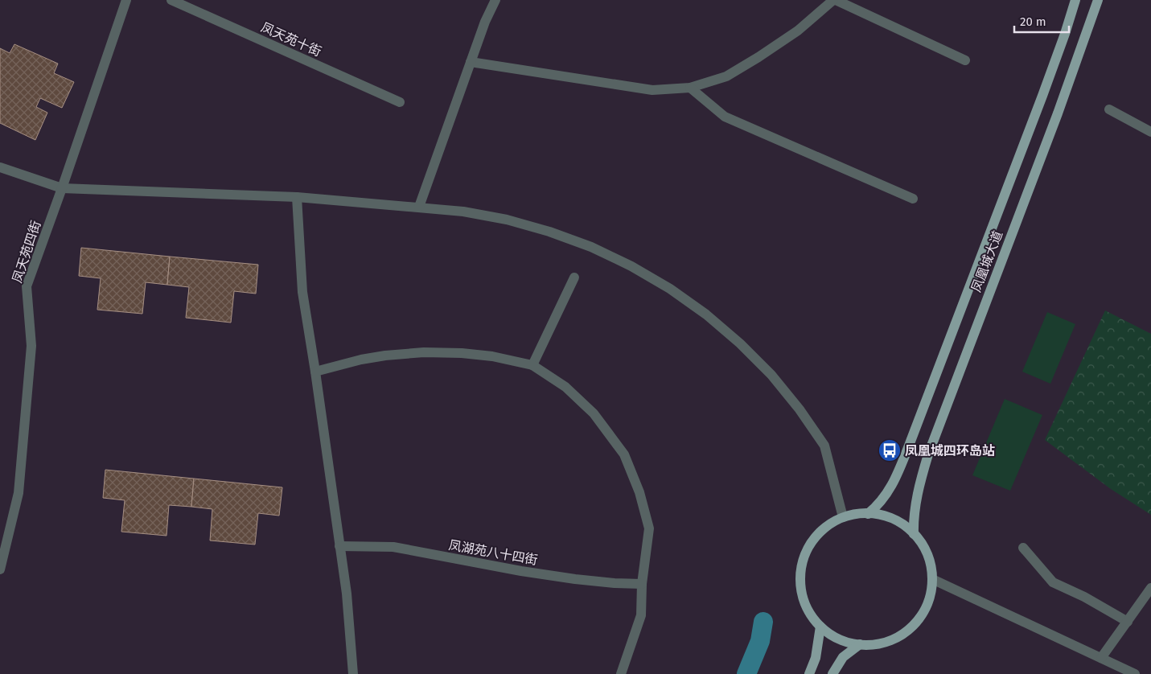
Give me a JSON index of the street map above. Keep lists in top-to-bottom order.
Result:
{
  "streets": {
    "main road": ["凤凰城大道"],
    "street": ["凤天苑十街", "凤天苑四街", "凤湖苑八十四街"]
  },
  "places": {
    "bus stop": ["凤凰城四环岛站"]
  },
  "scale_bar": "20 m"
}
